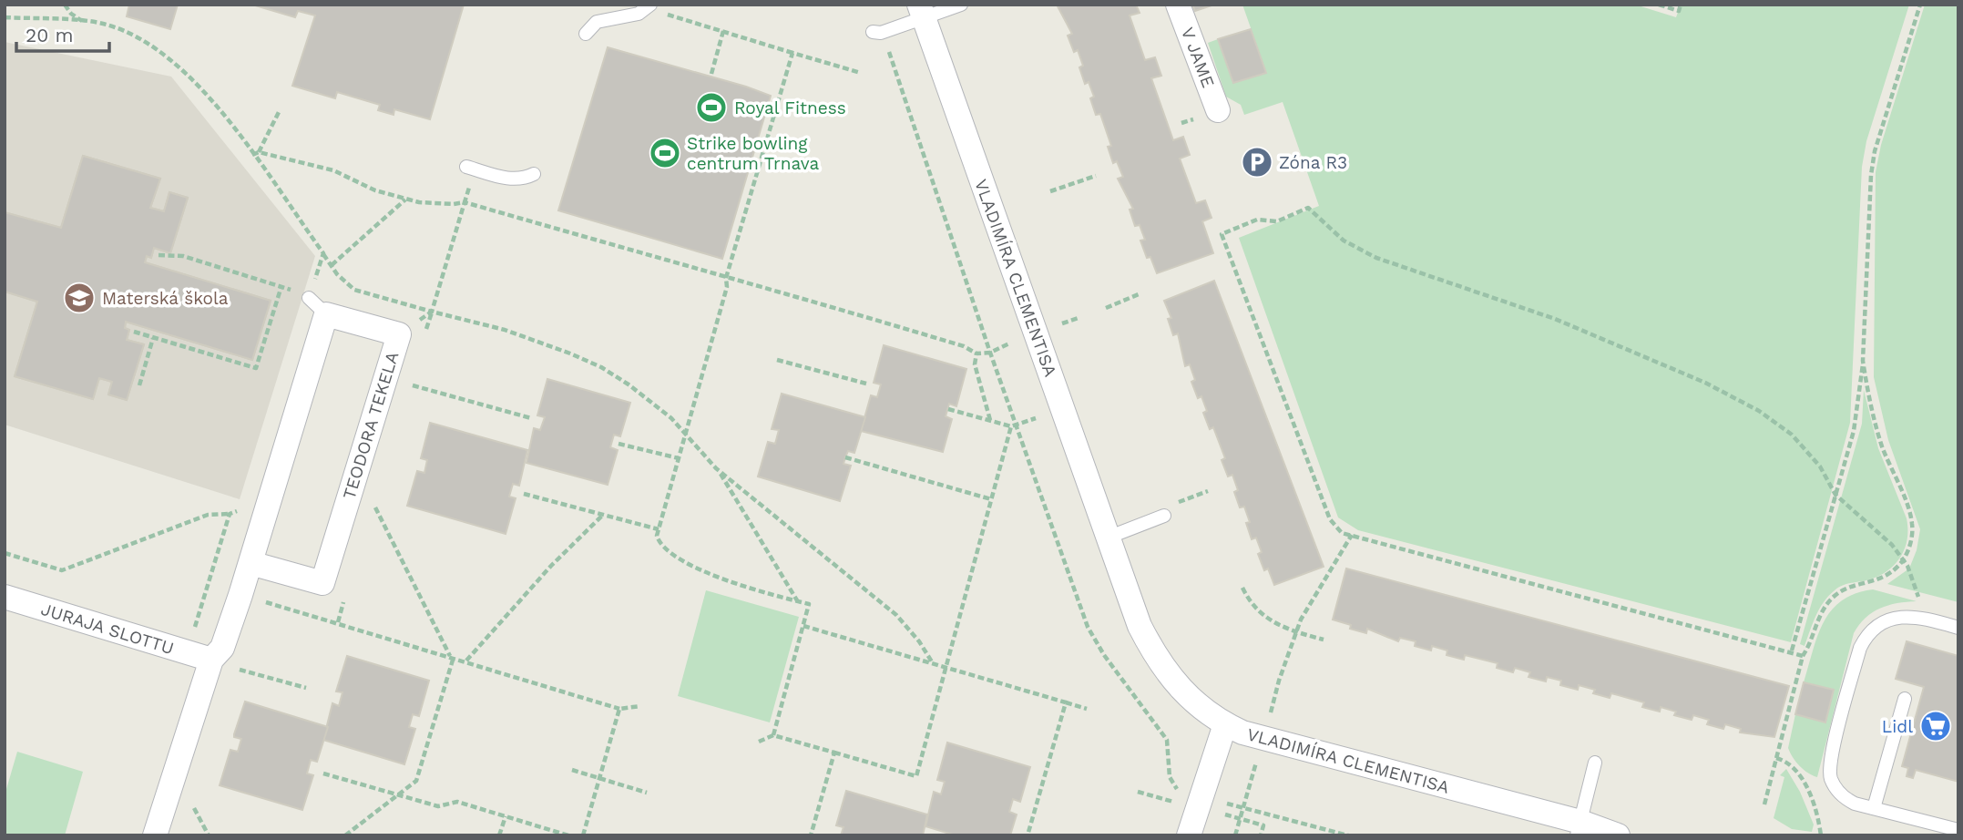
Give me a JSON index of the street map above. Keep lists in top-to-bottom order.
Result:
{
  "streets": {
    "street": [
      "V JAME",
      "VLADIMÍRA CLEMENTISA",
      "TEODORA TEKELA",
      "JURAJA SLOTTU"
    ]
  },
  "places": {
    "sports": ["Royal Fitness", "Strike bowling centrum Trnava"],
    "parking": ["Zóna R3"],
    "school or university": ["Materská škola"],
    "supermarket": ["Lidl"]
  },
  "scale_bar": "20 m"
}
